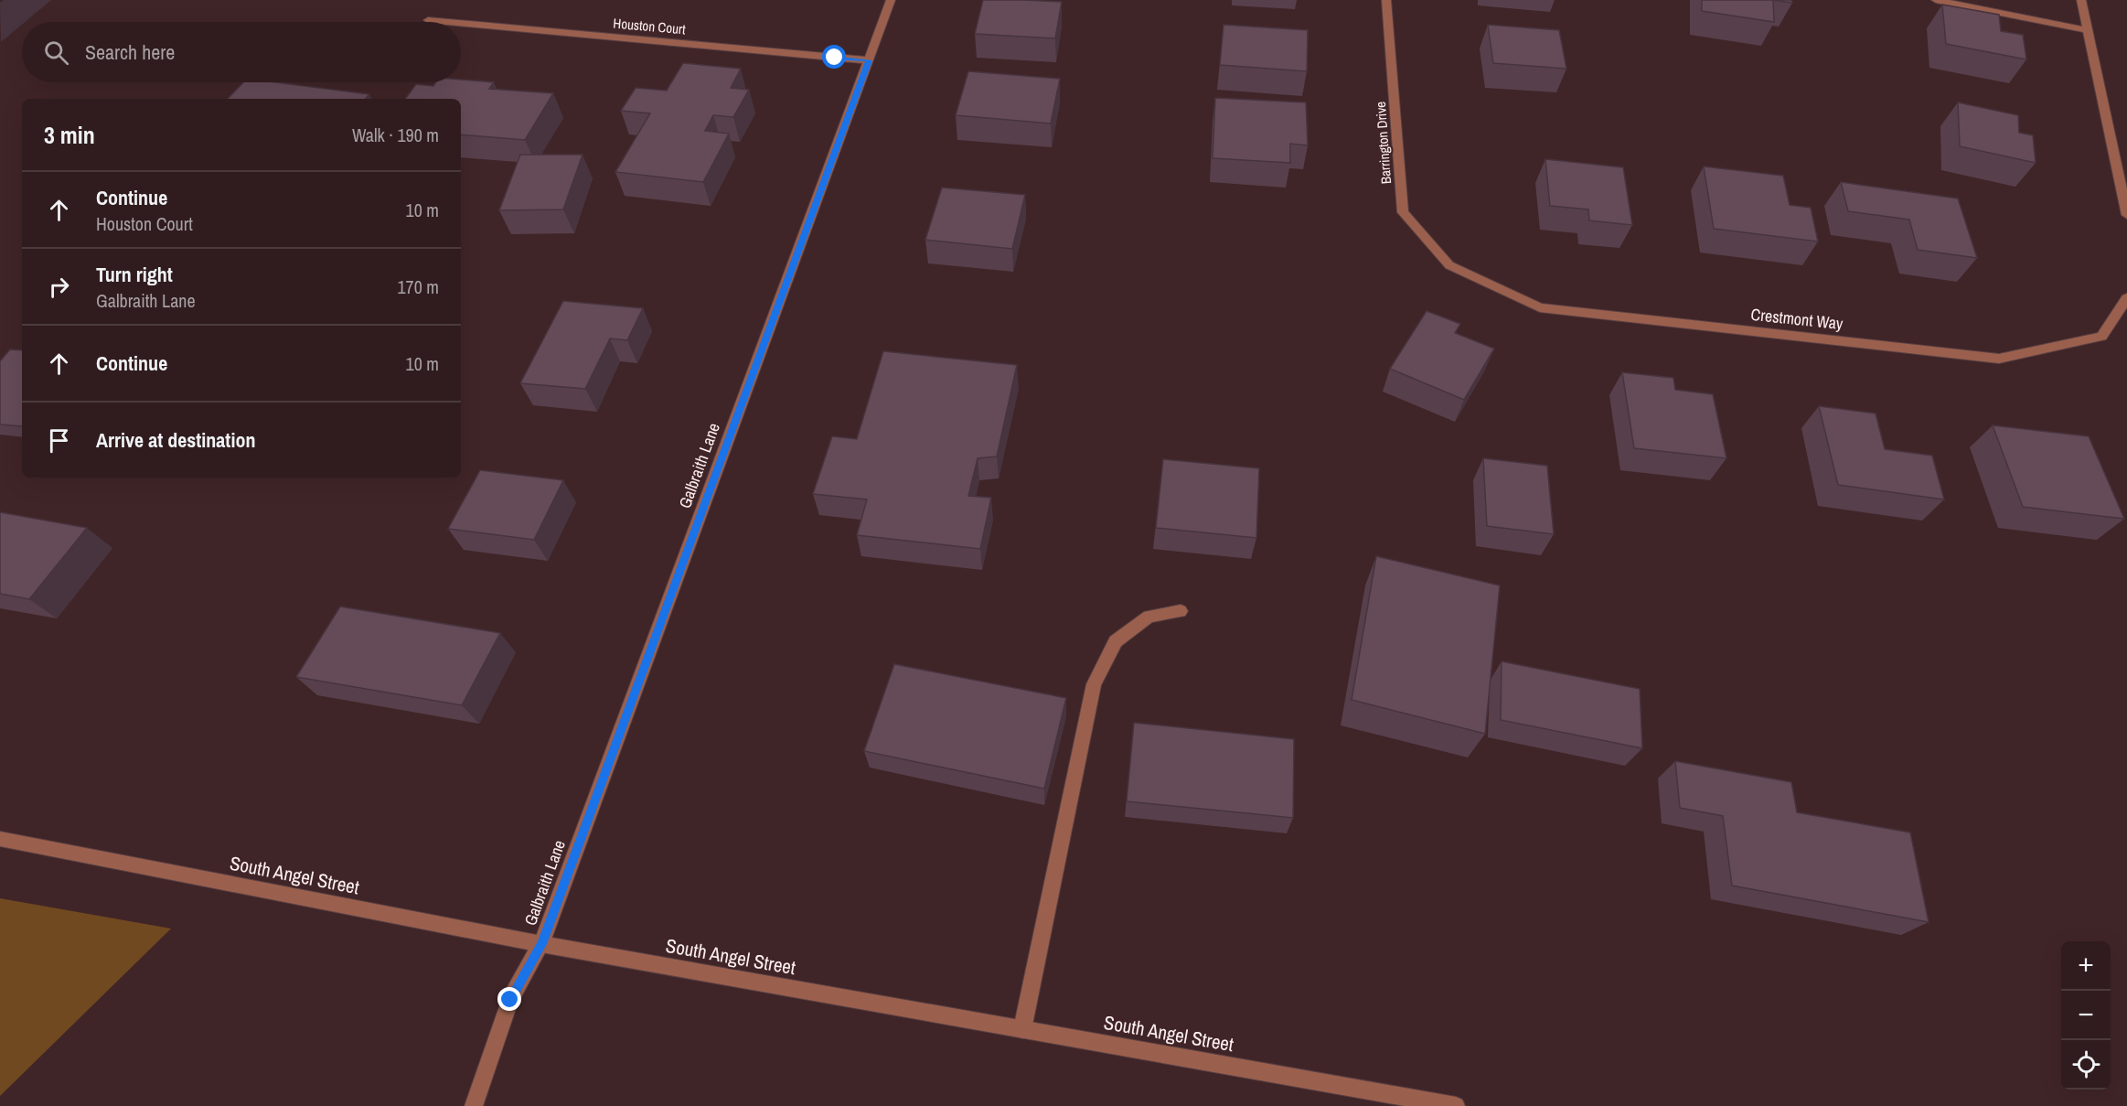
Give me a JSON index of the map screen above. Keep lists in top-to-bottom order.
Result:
{
  "streets": {
    "street": [
      "Houston Court",
      "Barrington Drive",
      "Crestmont Way",
      "Galbraith Lane",
      "South Angel Street"
    ]
  },
  "crossings": [
    ["Houston Court", "Galbraith Lane"],
    ["Barrington Drive", "Crestmont Way"],
    ["Galbraith Lane", "South Angel Street"]
  ],
  "page": {
    "search": "Search here",
    "heading": ["3 min", "Walk · 190 m"],
    "list": [
      ["Continue", "Houston Court", "10 m"],
      ["Turn right", "Galbraith Lane", "170 m"],
      ["Continue", "10 m"],
      "Arrive at destination"
    ],
    "map_buttons": ["+", "−"]
  }
}
